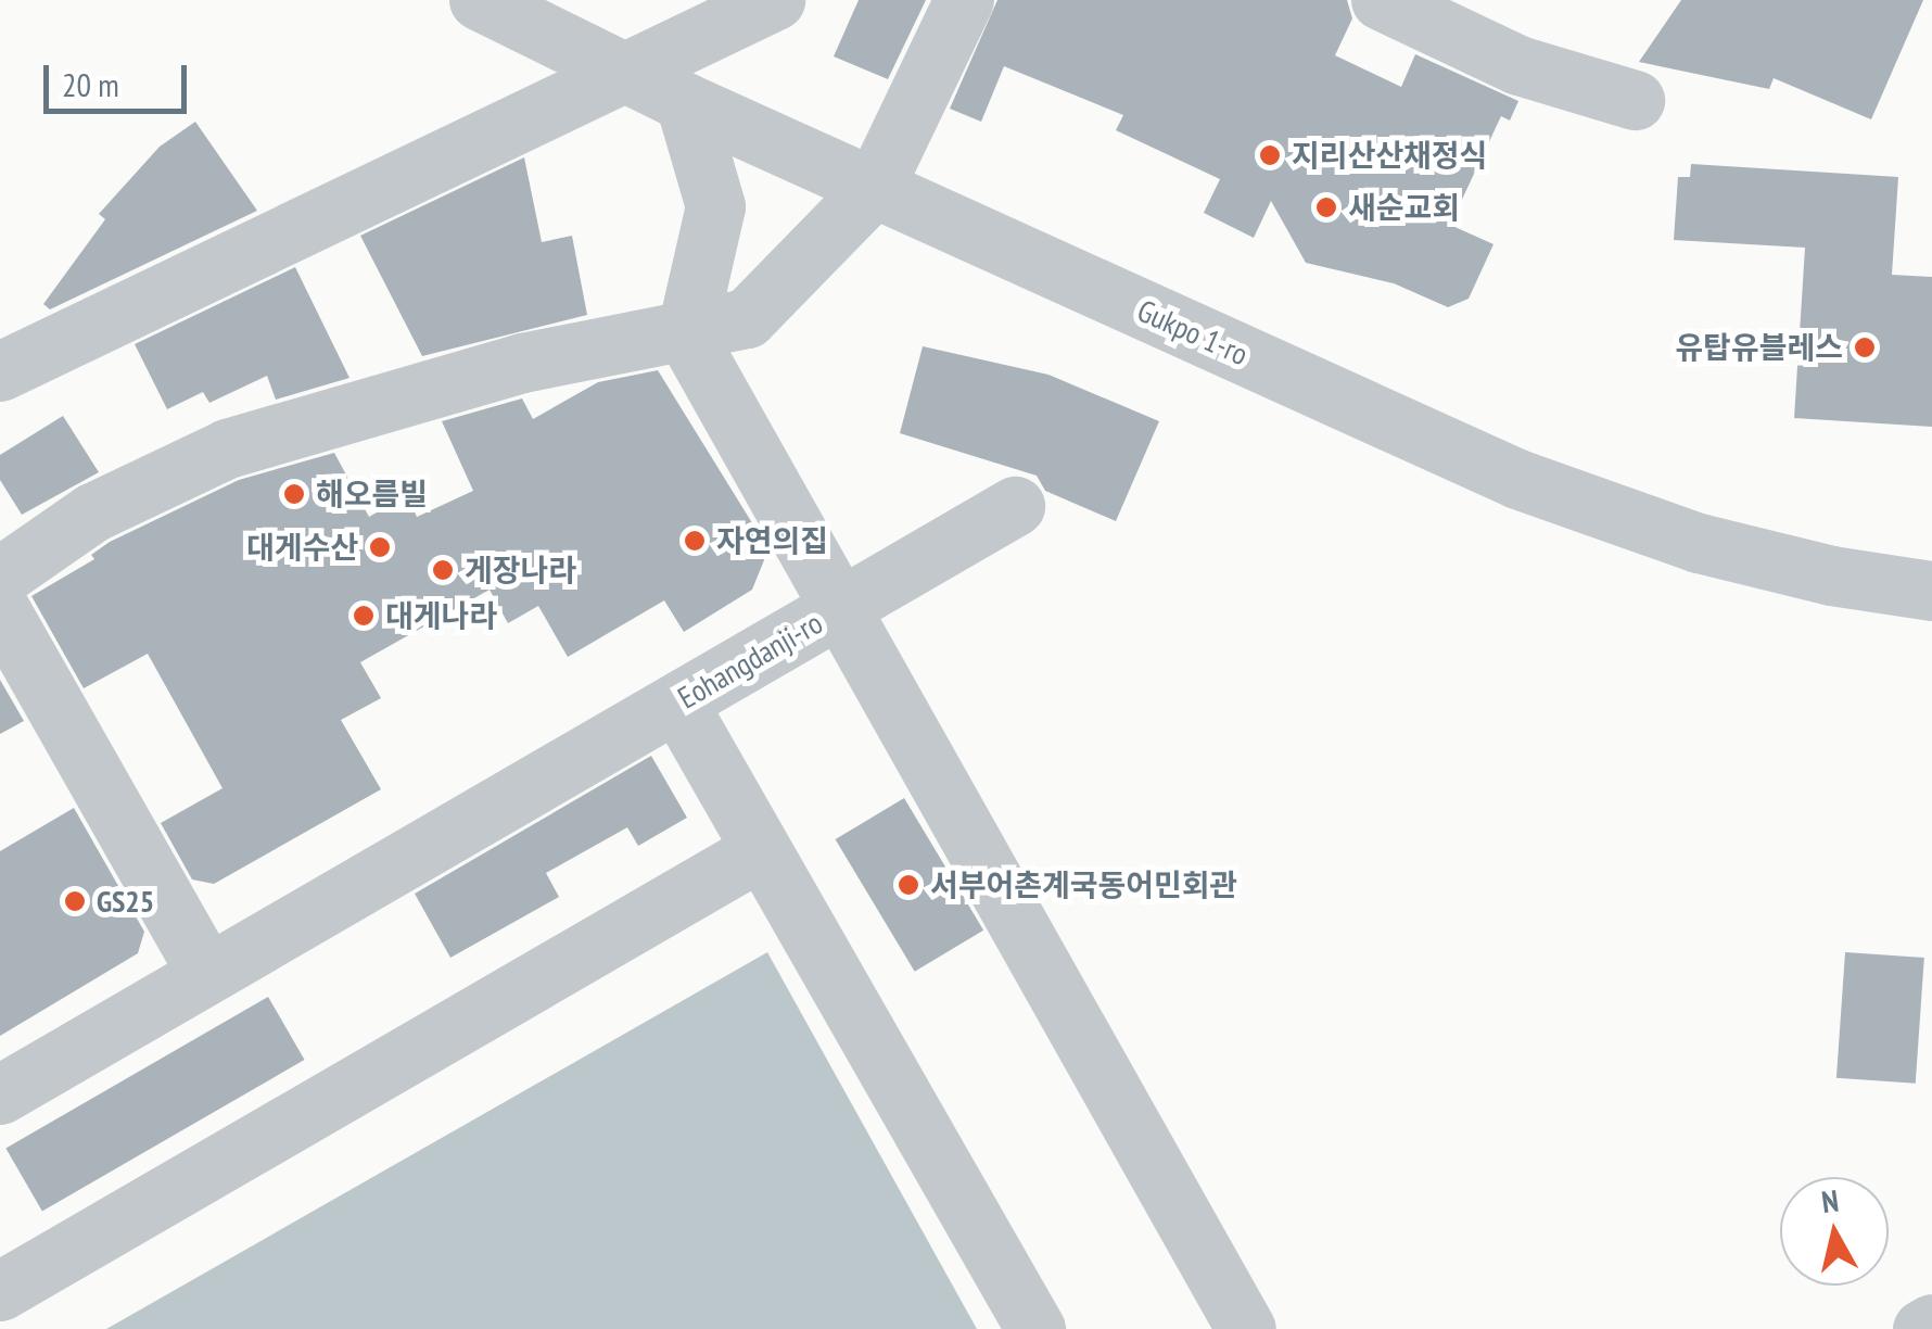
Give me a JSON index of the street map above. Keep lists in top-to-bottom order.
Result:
{
  "streets": {
    "street": ["Gukpo 1-ro", "Eohangdanji-ro"]
  },
  "places": [
    "지리산산채정식",
    "새순교회",
    "유탑유블레스",
    "해오름빌",
    "자연의집",
    "대게수산",
    "게장나라",
    "대게나라",
    "서부어촌계국동어민회관",
    "GS25"
  ],
  "scale_bar": "20 m",
  "north": "top"
}
